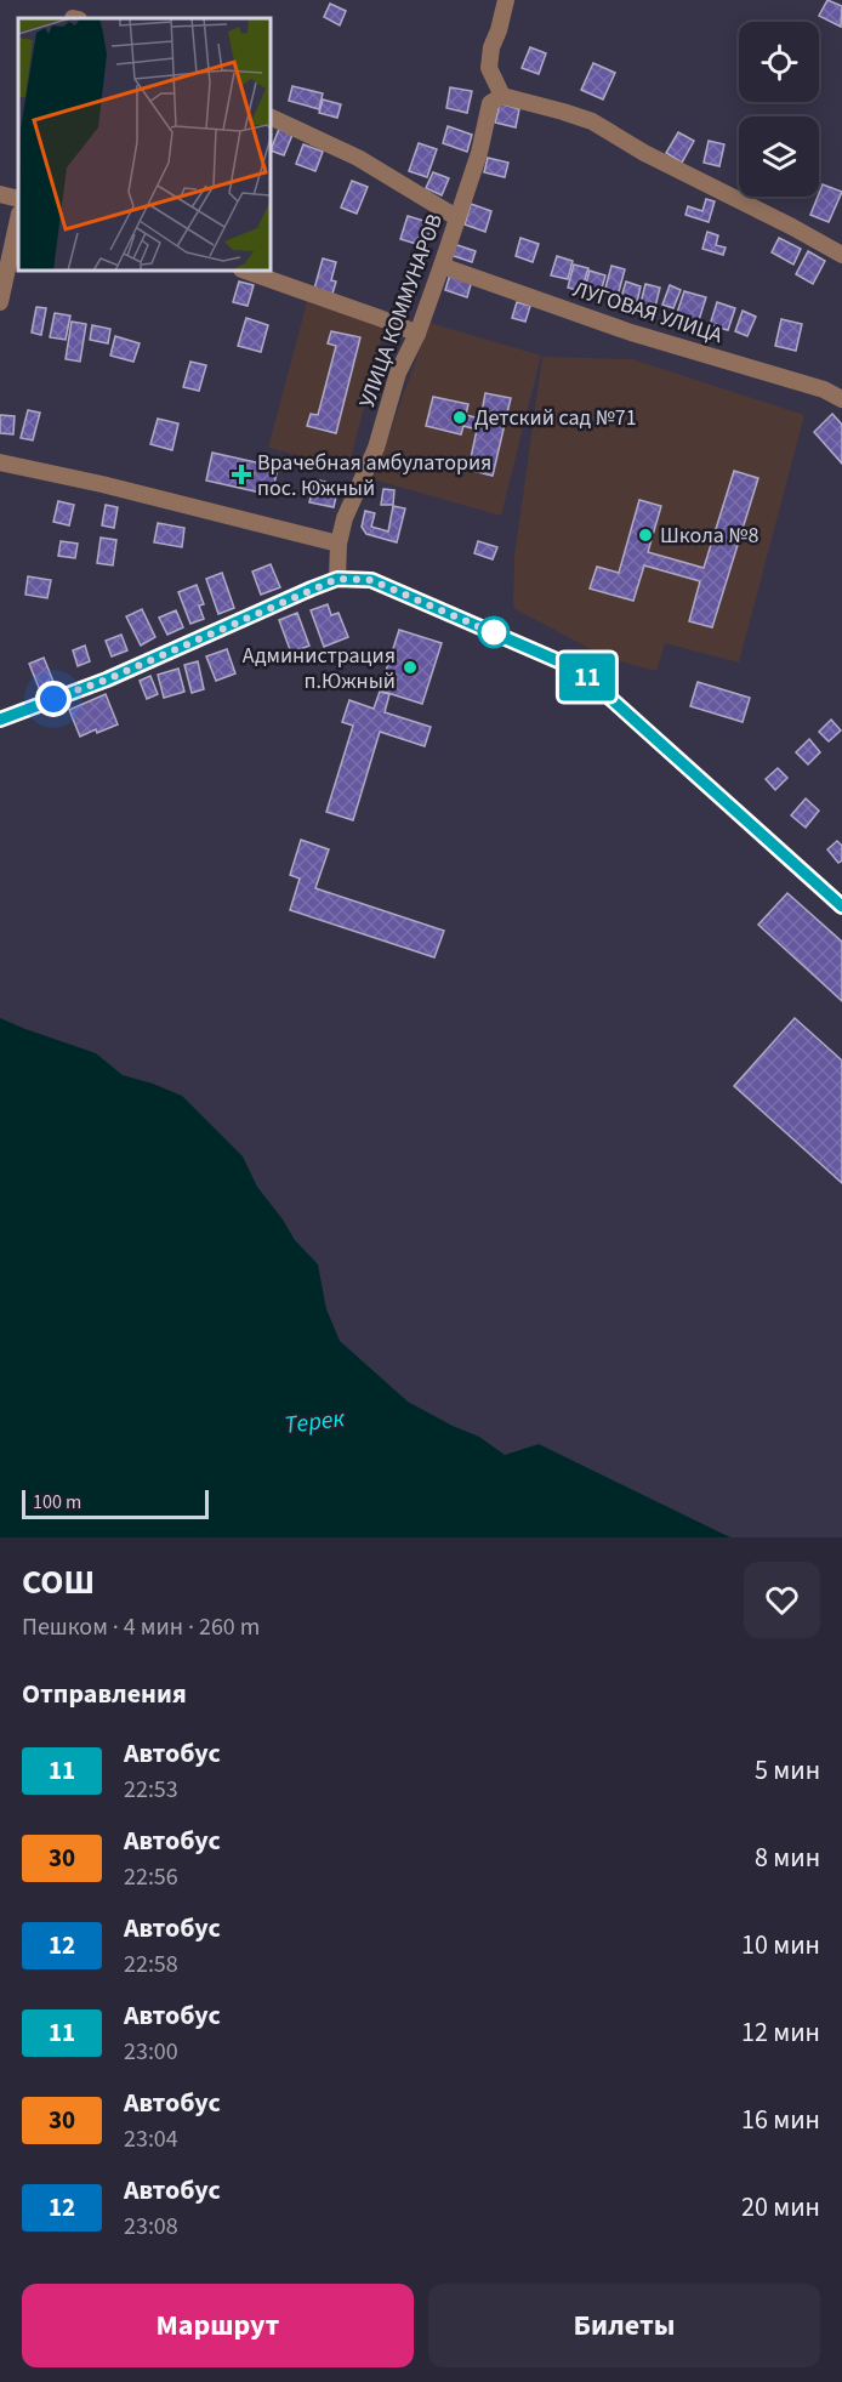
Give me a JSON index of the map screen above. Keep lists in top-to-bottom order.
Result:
{
  "streets": {
    "street": ["УЛИЦА КОММУНАРОВ", "ЛУГОВАЯ УЛИЦА"]
  },
  "crossings": [
    ["УЛИЦА КОММУНАРОВ", "ЛУГОВАЯ УЛИЦА"]
  ],
  "water": ["Терек"],
  "places": {
    "other": ["Детский сад №71", "Школа №8", "Администрация п.Южный"],
    "health": ["Врачебная амбулатория пос. Южный"]
  },
  "lines": ["bus line 11"],
  "scale_bar": "100 m",
  "page": {
    "on_map": "11",
    "scale": "100 m",
    "heading": [
      ["СОШ", "Пешком · 4 мин · 260 m"],
      "Отправления"
    ],
    "list": [
      {
        "mark": "11",
        "name": "Автобус",
        "note": "22:53",
        "value": "5 мин"
      },
      {
        "mark": "30",
        "name": "Автобус",
        "note": "22:56",
        "value": "8 мин"
      },
      {
        "mark": "12",
        "name": "Автобус",
        "note": "22:58",
        "value": "10 мин"
      },
      {
        "mark": "11",
        "name": "Автобус",
        "note": "23:00",
        "value": "12 мин"
      },
      {
        "mark": "30",
        "name": "Автобус",
        "note": "23:04",
        "value": "16 мин"
      },
      {
        "mark": "12",
        "name": "Автобус",
        "note": "23:08",
        "value": "20 мин"
      }
    ],
    "buttons": ["Маршрут", "Билеты"]
  }
}
